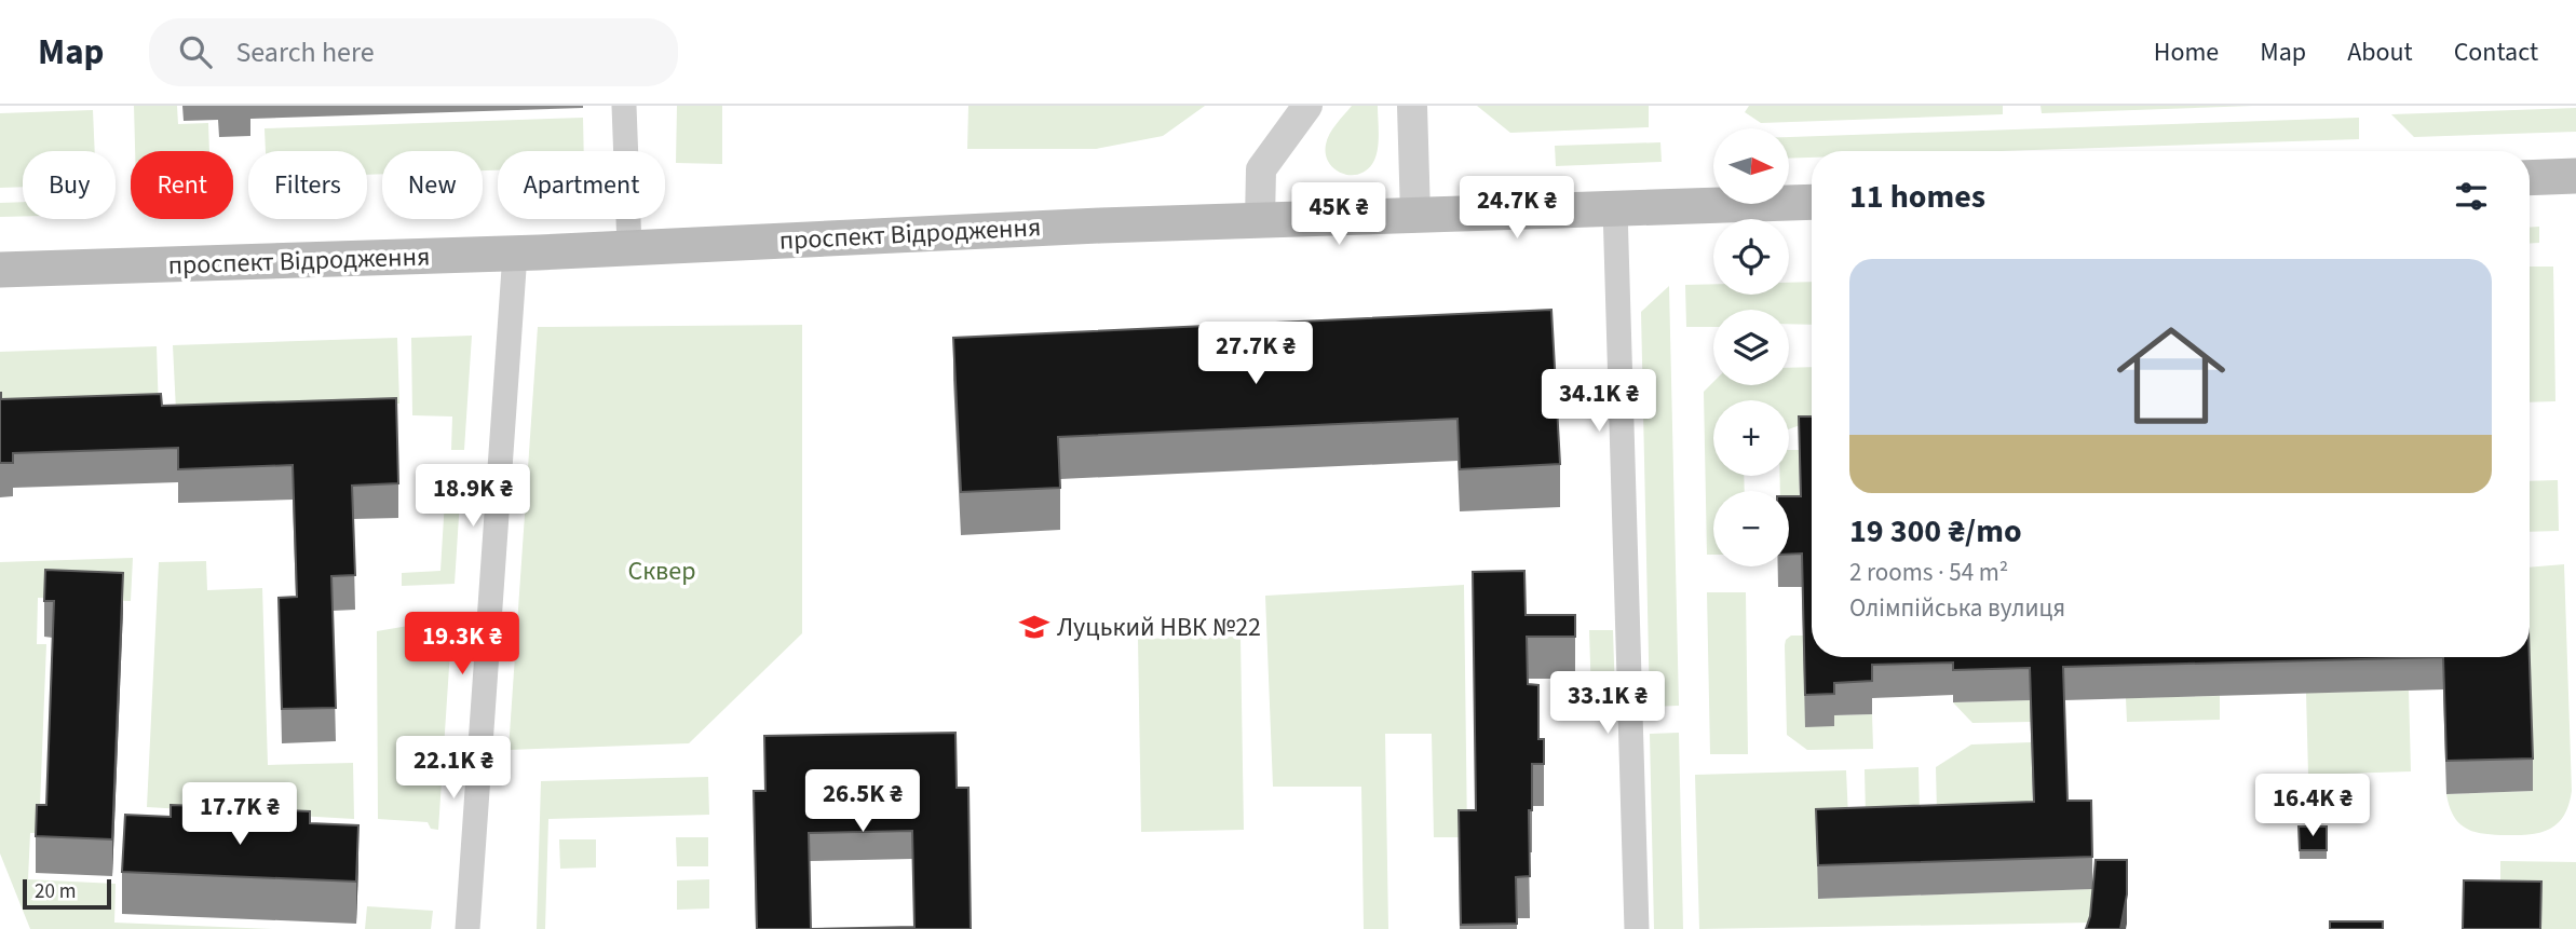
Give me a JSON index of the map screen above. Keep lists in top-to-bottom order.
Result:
{
  "streets": {
    "main road": ["проспект Відродження"]
  },
  "parks": ["Сквер"],
  "places": {
    "school or university": ["Луцький НВК №22"]
  },
  "scale_bar": "20 m",
  "north": "right",
  "page": {
    "header": "Map",
    "search": "Search here",
    "nav": [
      "Home",
      "Map",
      "About",
      "Contact"
    ],
    "map_buttons": ["+", "−"],
    "chip": [
      "Buy",
      "Rent",
      "Filters",
      "New",
      "Apartment"
    ],
    "heading": "11 homes",
    "price": [
      "24.7K ₴",
      "45K ₴",
      "27.7K ₴",
      "34.1K ₴",
      "18.9K ₴",
      "19.3K ₴",
      "33.1K ₴",
      "22.1K ₴",
      "26.5K ₴",
      "16.4K ₴",
      "17.7K ₴"
    ],
    "list": [
      {
        "name": "19 300 ₴/mo",
        "note": "2 rooms · 54 m² · Олімпійська вулиця"
      }
    ],
    "scale": "20 m"
  }
}
